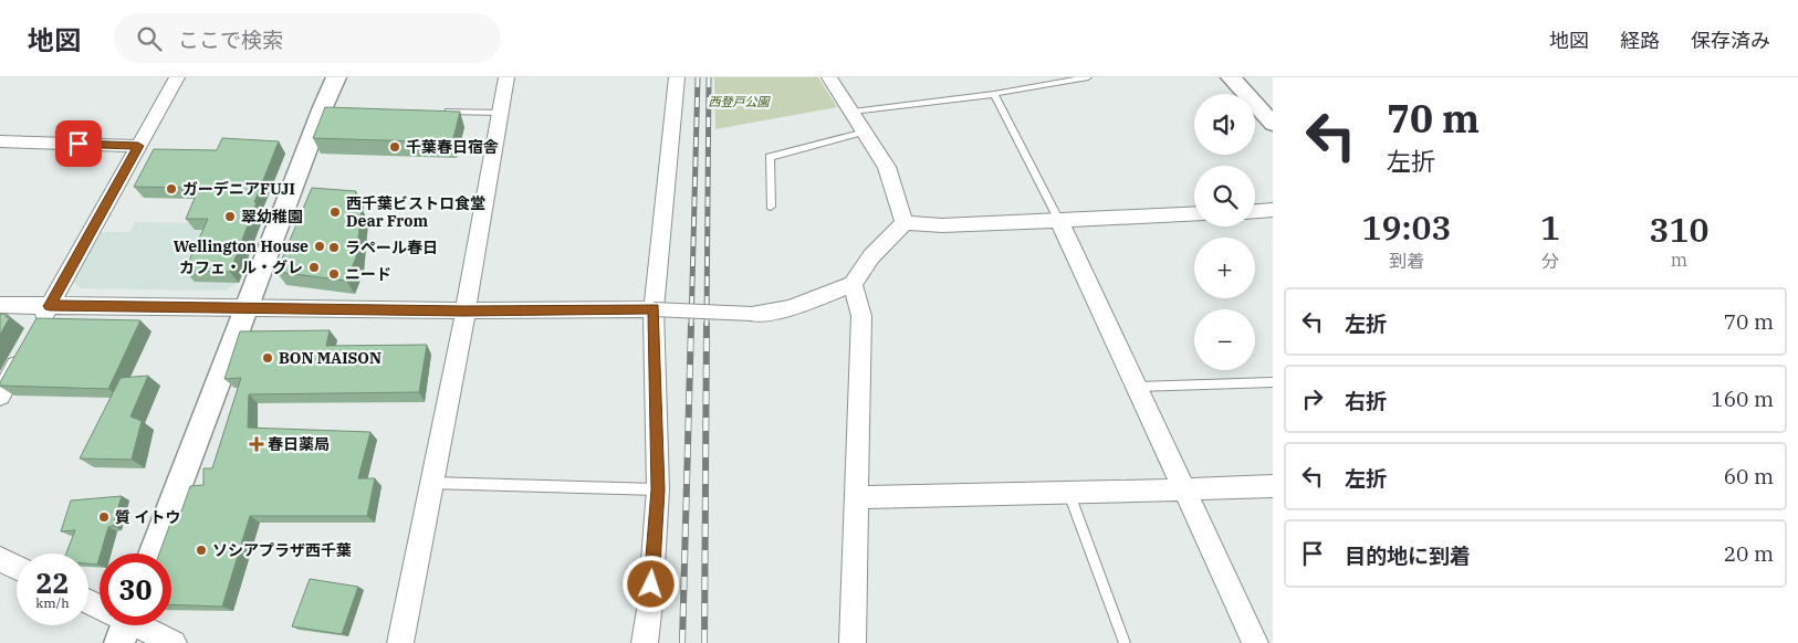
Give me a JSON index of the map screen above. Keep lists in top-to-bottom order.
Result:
{
  "parks": ["西登戸公園"],
  "places": {
    "other": [
      "千葉春日宿舎",
      "ガーデニアFUJI",
      "西千葉ビストロ食堂 Dear From",
      "翠幼稚園",
      "Wellington House",
      "ラペール春日",
      "カフェ・ル・グレ",
      "ニード",
      "BON MAISON",
      "質 イトウ",
      "ソシアプラザ西千葉"
    ],
    "health": ["春日薬局"]
  },
  "page": {
    "header": "地図",
    "search": "ここで検索",
    "nav": ["地図", "経路", "保存済み"],
    "turn": ["70 m", "左折"],
    "map_buttons": ["+", "−"],
    "eta": [
      "19:03",
      "到着",
      "1",
      "分",
      "310",
      "m"
    ],
    "list": [
      {
        "name": "左折",
        "value": "70 m"
      },
      {
        "name": "右折",
        "value": "160 m"
      },
      {
        "name": "左折",
        "value": "60 m"
      },
      {
        "name": "目的地に到着",
        "value": "20 m"
      }
    ],
    "speed": "22 km/h",
    "limit": "30"
  }
}
